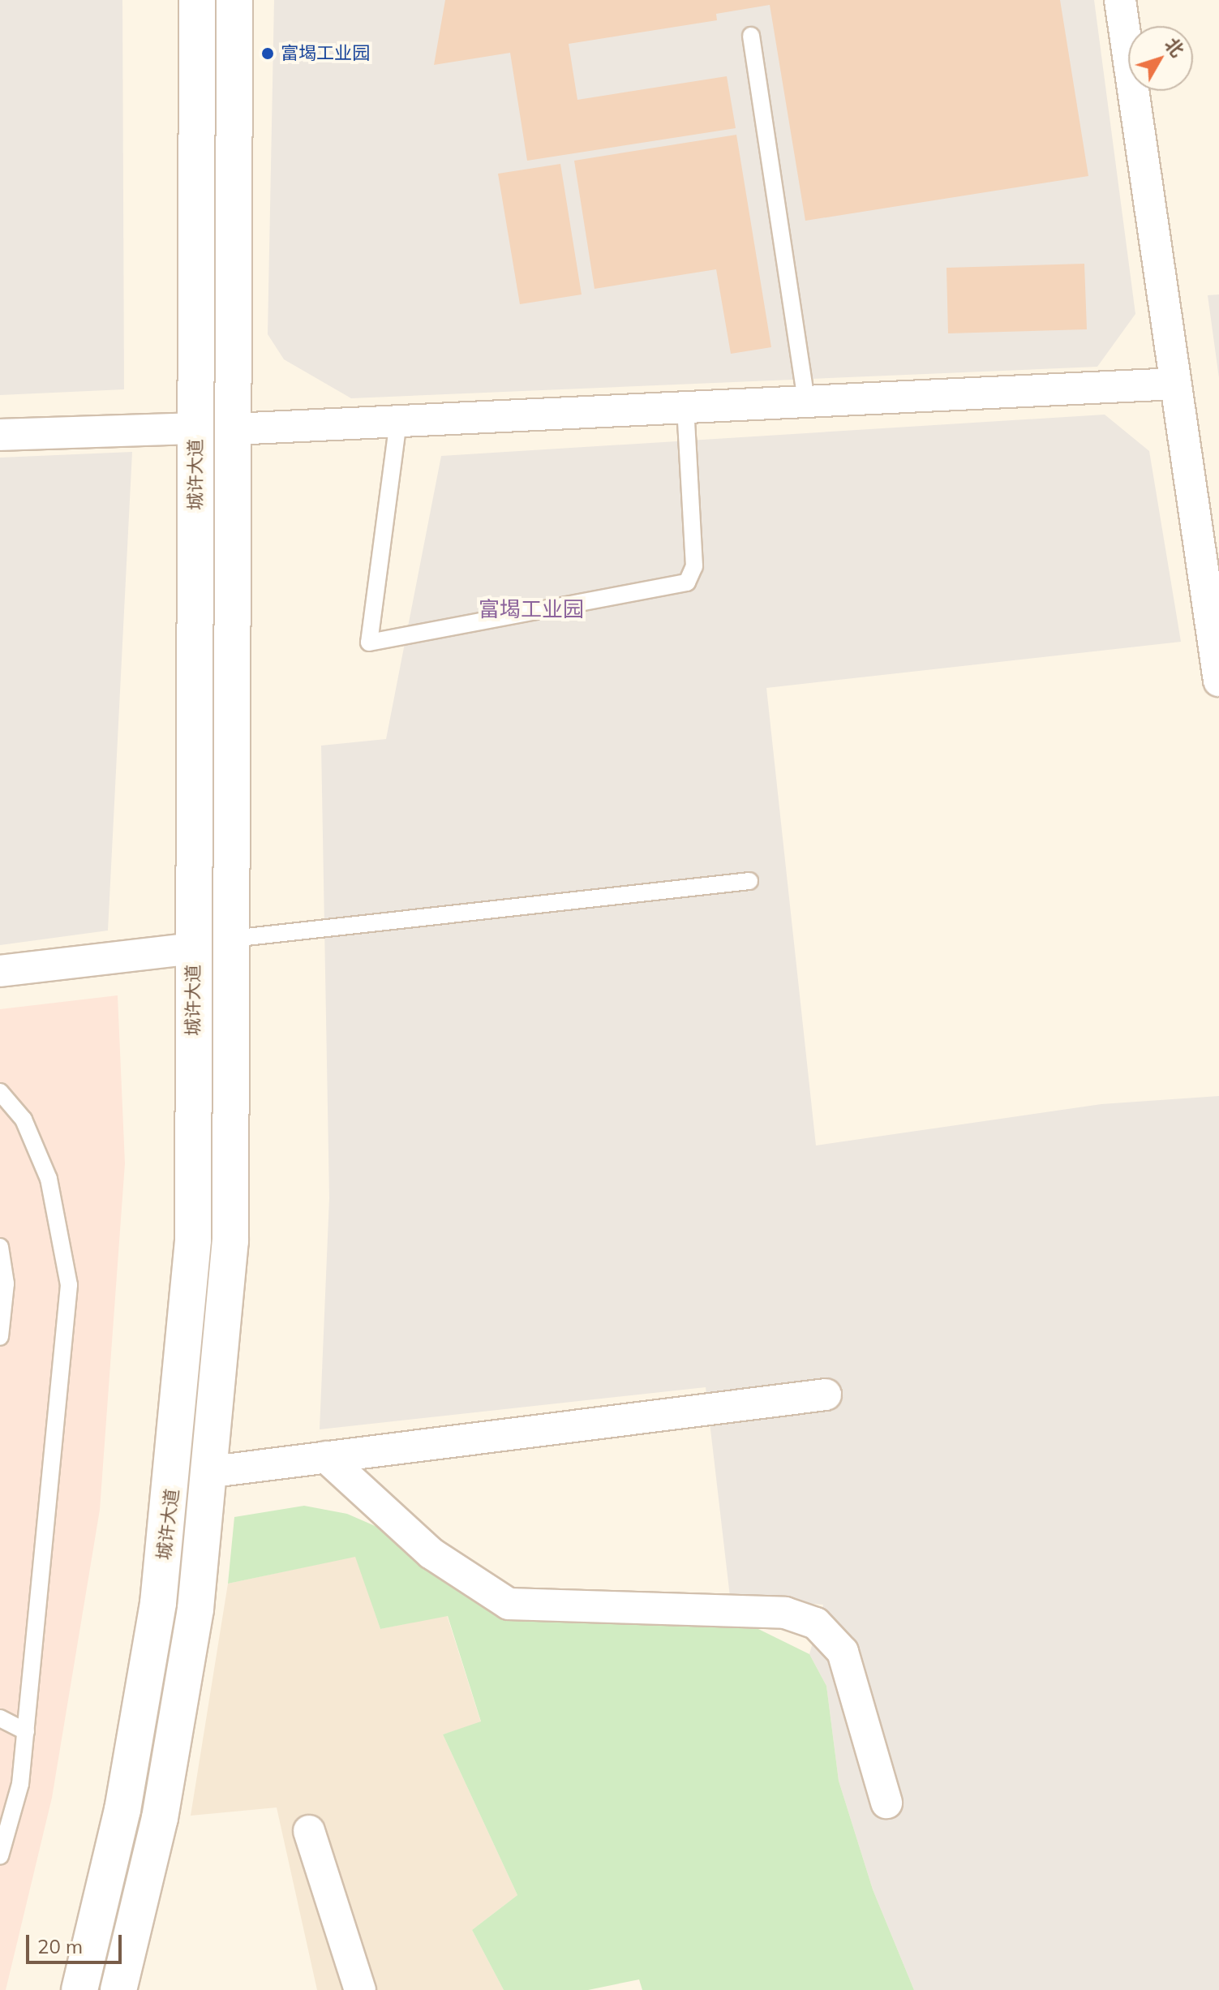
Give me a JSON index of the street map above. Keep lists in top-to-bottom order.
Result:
{
  "streets": {
    "main road": ["城许大道"]
  },
  "districts": ["富堨工业园"],
  "places": ["富堨工业园"],
  "scale_bar": "20 m",
  "north": "top right"
}
